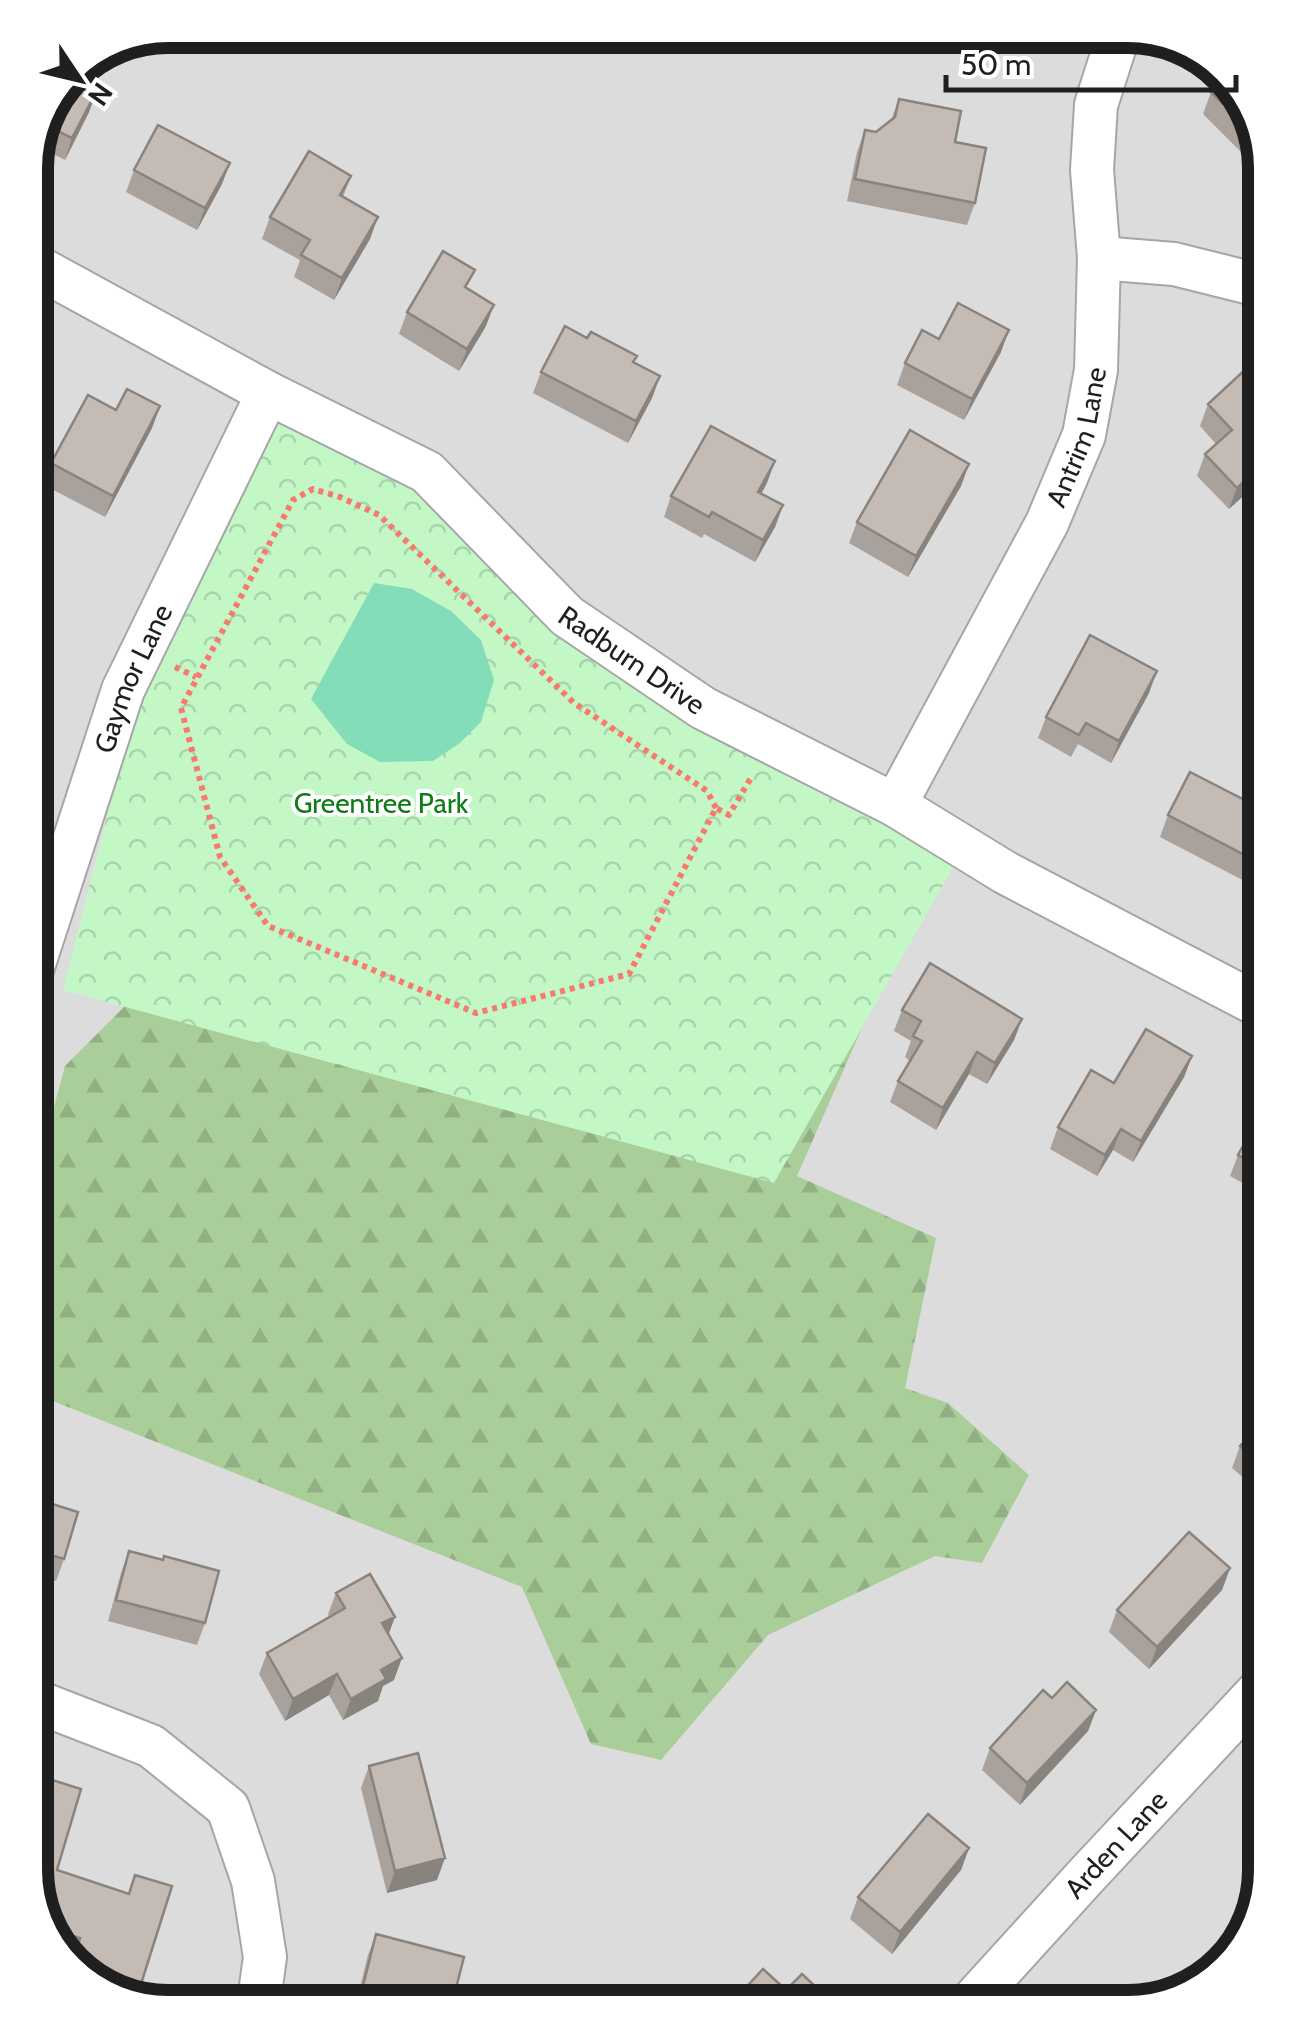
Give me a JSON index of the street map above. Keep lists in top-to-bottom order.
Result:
{
  "streets": {
    "street": [
      "Antrim Lane",
      "Radburn Drive",
      "Gaymor Lane",
      "Arden Lane"
    ]
  },
  "crossings": [
    ["Antrim Lane", "Radburn Drive"],
    ["Radburn Drive", "Gaymor Lane"]
  ],
  "parks": ["Greentree Park"],
  "scale_bar": "50 m",
  "north": "bottom right"
}
